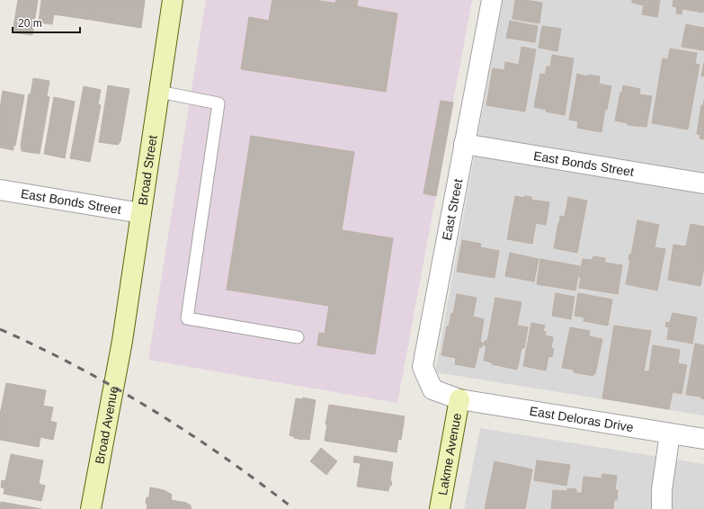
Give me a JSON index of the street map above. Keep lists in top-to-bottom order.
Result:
{
  "streets": {
    "street": [
      "East Bonds Street",
      "Broad Street",
      "East Street",
      "East Deloras Drive",
      "Broad Avenue",
      "Lakme Avenue"
    ]
  },
  "crossings": [
    ["East Bonds Street", "Broad Street"],
    ["East Bonds Street", "East Street"],
    ["Broad Street", "Broad Avenue"],
    ["East Street", "East Deloras Drive"],
    ["East Street", "Lakme Avenue"],
    ["East Deloras Drive", "Lakme Avenue"]
  ],
  "scale_bar": "20 m"
}
